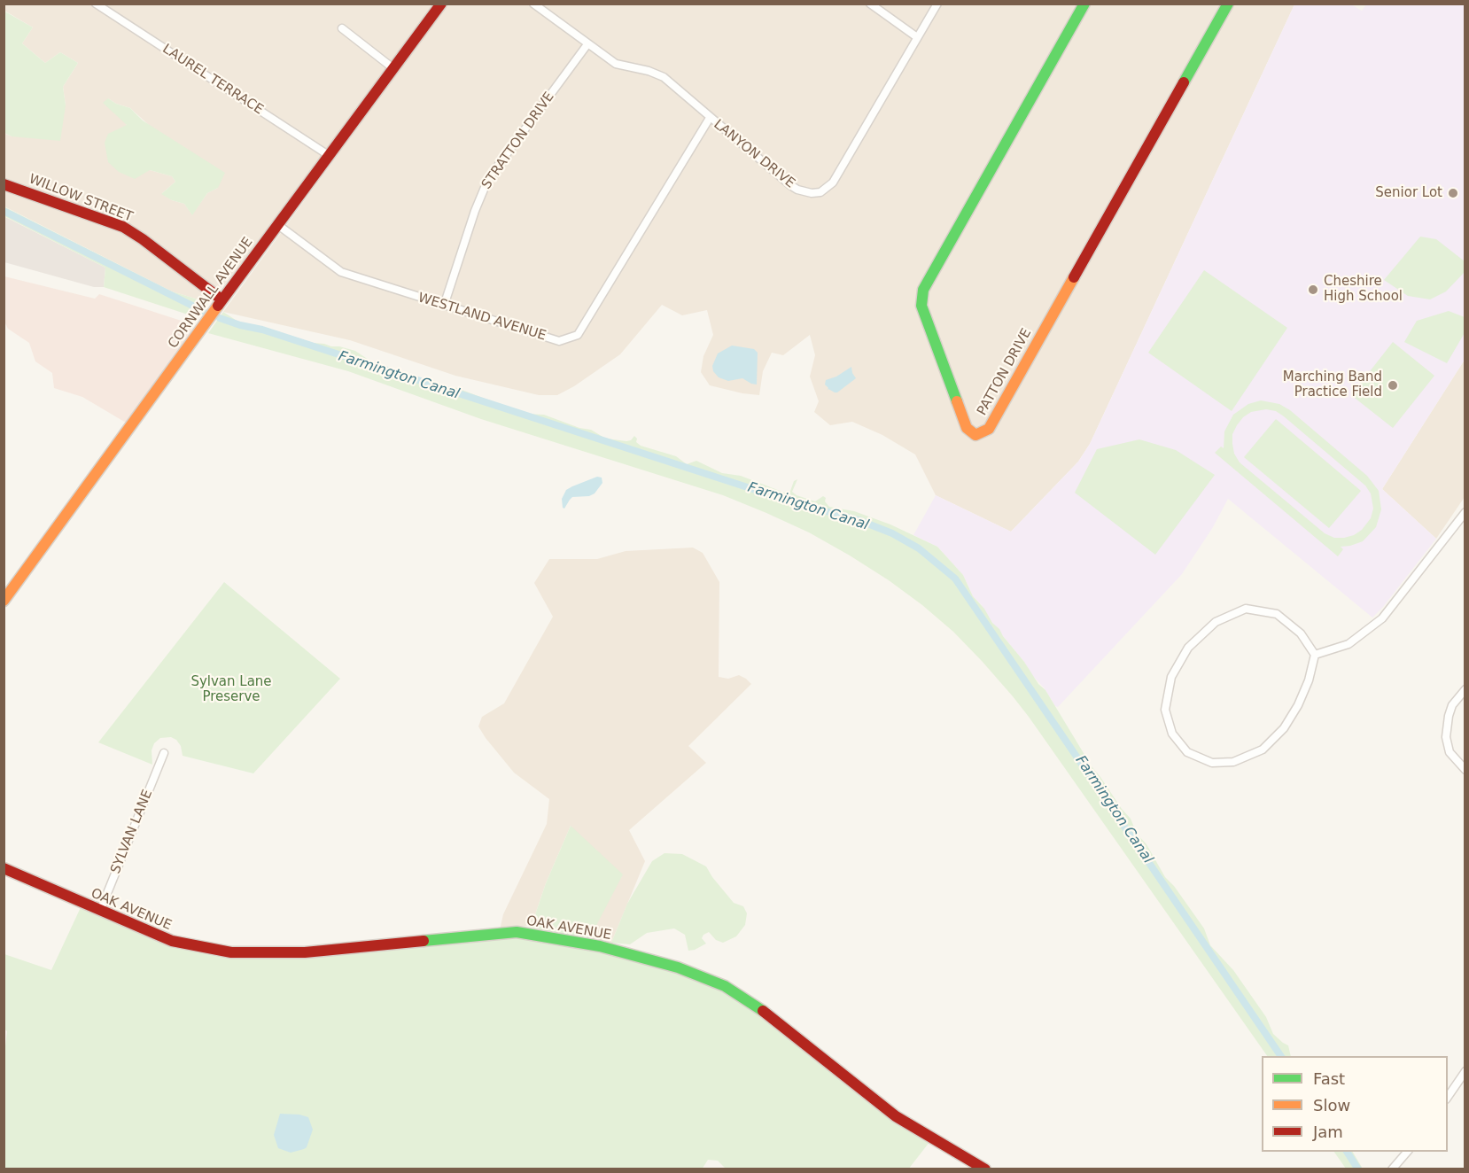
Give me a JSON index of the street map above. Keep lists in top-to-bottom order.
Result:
{
  "streets": {
    "street": [
      "LAUREL TERRACE",
      "STRATTON DRIVE",
      "LANYON DRIVE",
      "WILLOW STREET",
      "CORNWALL AVENUE",
      "WESTLAND AVENUE",
      "PATTON DRIVE",
      "SYLVAN LANE",
      "OAK AVENUE"
    ]
  },
  "crossings": [
    ["LAUREL TERRACE", "CORNWALL AVENUE"],
    ["STRATTON DRIVE", "LANYON DRIVE"],
    ["STRATTON DRIVE", "WESTLAND AVENUE"],
    ["LANYON DRIVE", "WESTLAND AVENUE"],
    ["WILLOW STREET", "CORNWALL AVENUE"],
    ["CORNWALL AVENUE", "WESTLAND AVENUE"],
    ["SYLVAN LANE", "OAK AVENUE"]
  ],
  "water": ["Farmington Canal"],
  "parks": ["Sylvan Lane Preserve"],
  "places": ["Senior Lot", "Cheshire High School", "Marching Band Practice Field"],
  "legend": ["Fast", "Slow", "Jam"]
}
